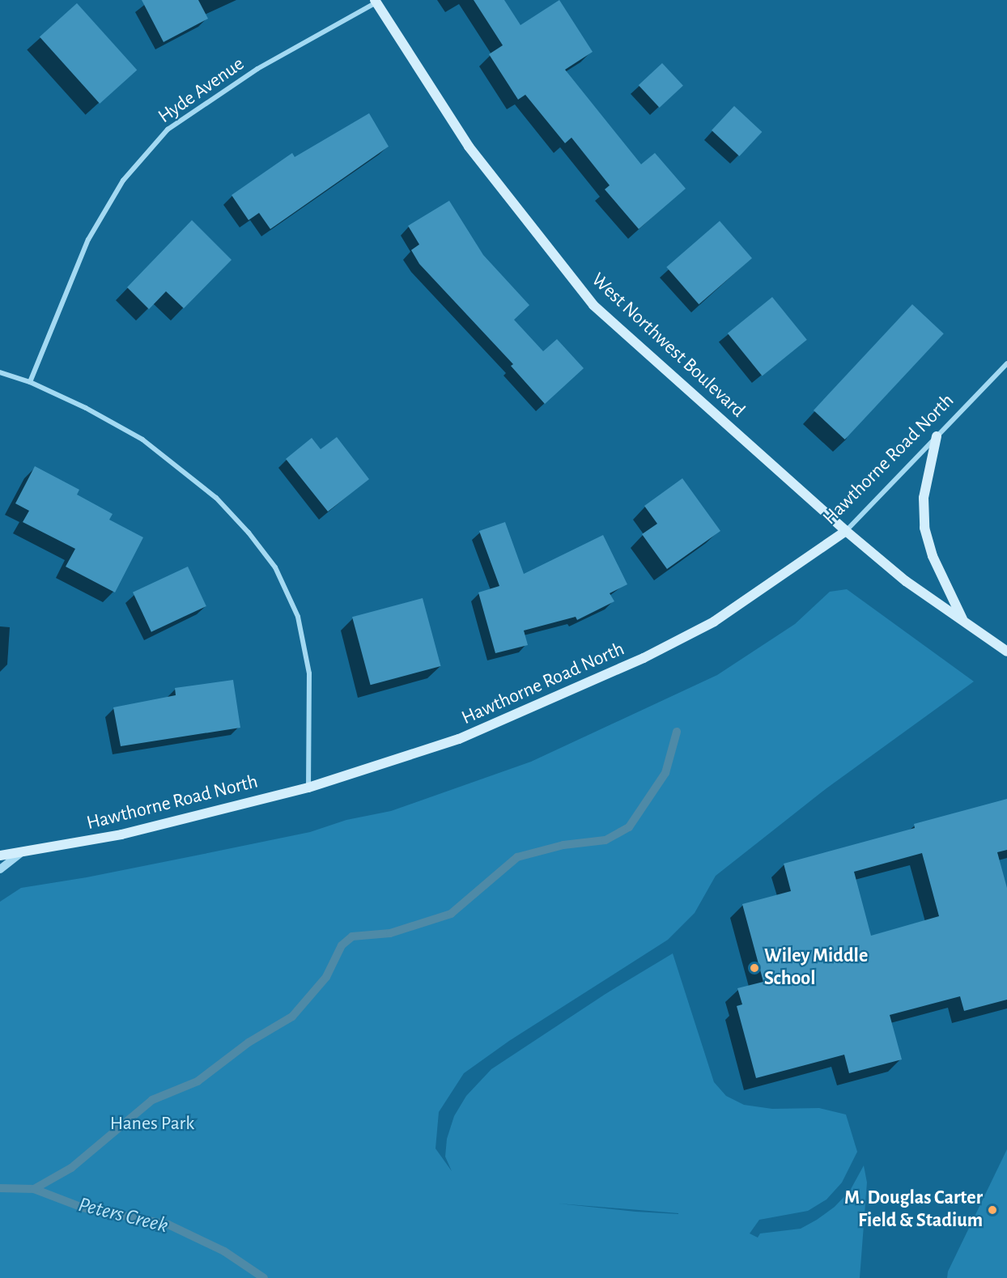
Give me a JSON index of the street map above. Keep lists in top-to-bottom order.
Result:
{
  "streets": {
    "main road": ["West Northwest Boulevard", "Hawthorne Road North"],
    "street": ["Hyde Avenue"]
  },
  "crossings": [
    ["Hyde Avenue", "West Northwest Boulevard"],
    ["West Northwest Boulevard", "Hawthorne Road North"]
  ],
  "water": ["Peters Creek"],
  "parks": ["Hanes Park"],
  "places": ["Wiley Middle School", "M. Douglas Carter Field & Stadium"]
}
